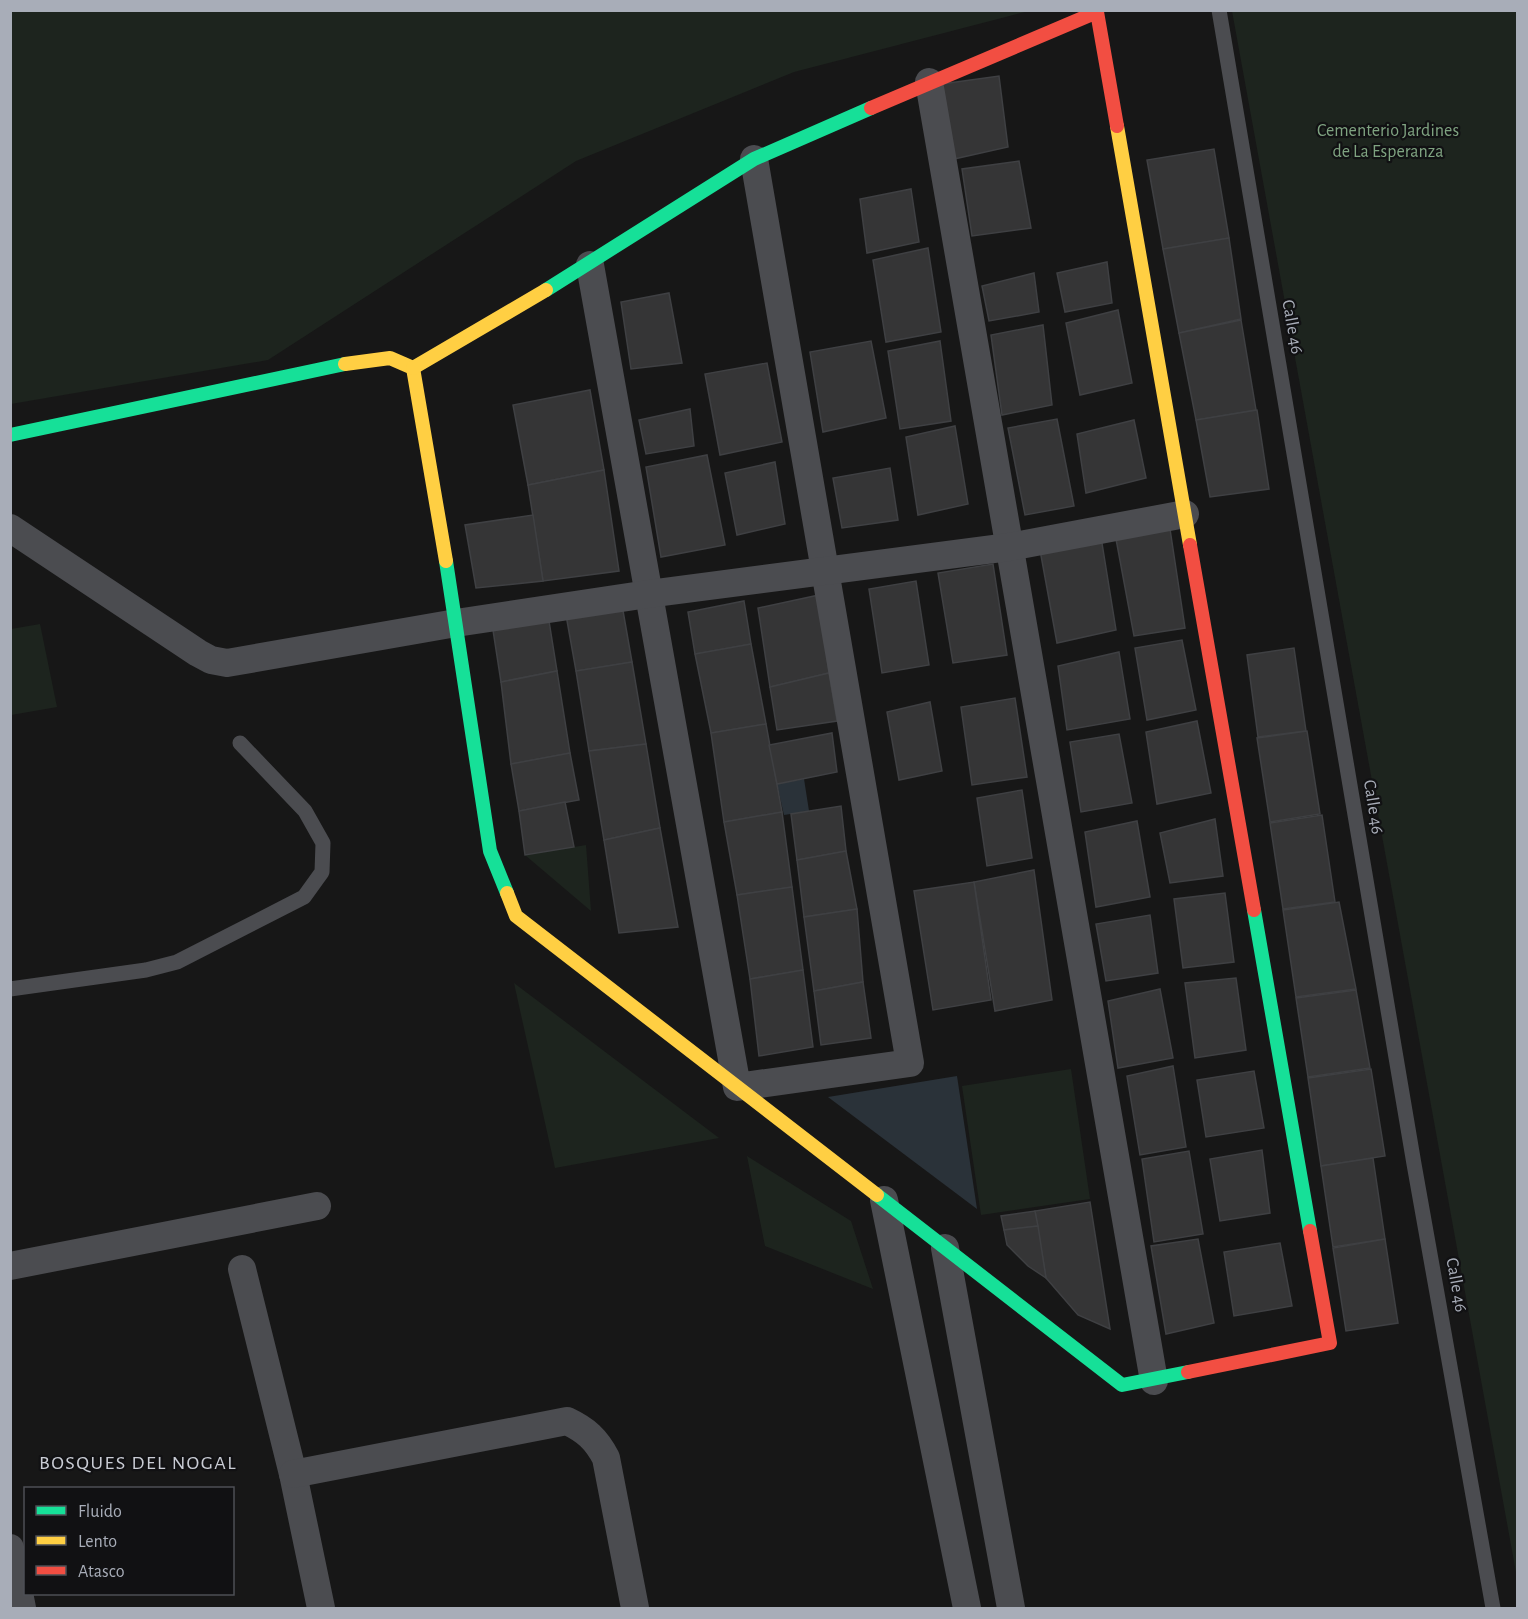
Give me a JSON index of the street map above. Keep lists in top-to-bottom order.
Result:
{
  "streets": {
    "lane": ["Calle 46"]
  },
  "districts": ["BOSQUES DEL NOGAL"],
  "parks": ["Cementerio Jardines de La Esperanza"],
  "legend": ["Fluido", "Lento", "Atasco"]
}
